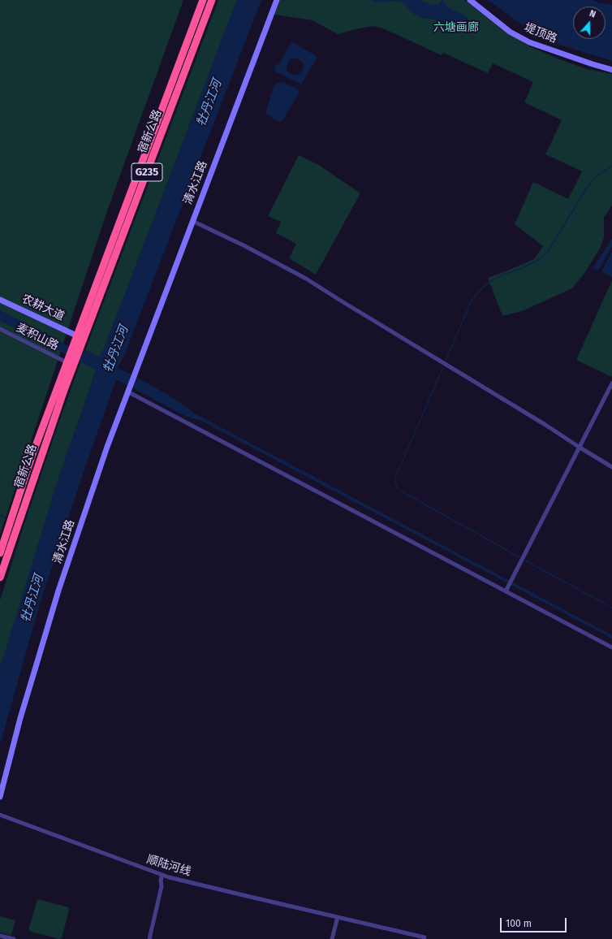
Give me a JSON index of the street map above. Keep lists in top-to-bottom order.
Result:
{
  "streets": {
    "highway": ["宿新公路", "G235"],
    "street": [
      "堤顶路",
      "清水江路",
      "农耕大道",
      "麦积山路",
      "顺陆河线"
    ]
  },
  "crossings": [
    ["宿新公路", "农耕大道"],
    ["宿新公路", "麦积山路"]
  ],
  "water": ["牡丹江河"],
  "parks": ["六塘画廊"],
  "scale_bar": "100 m",
  "north": "top"
}
